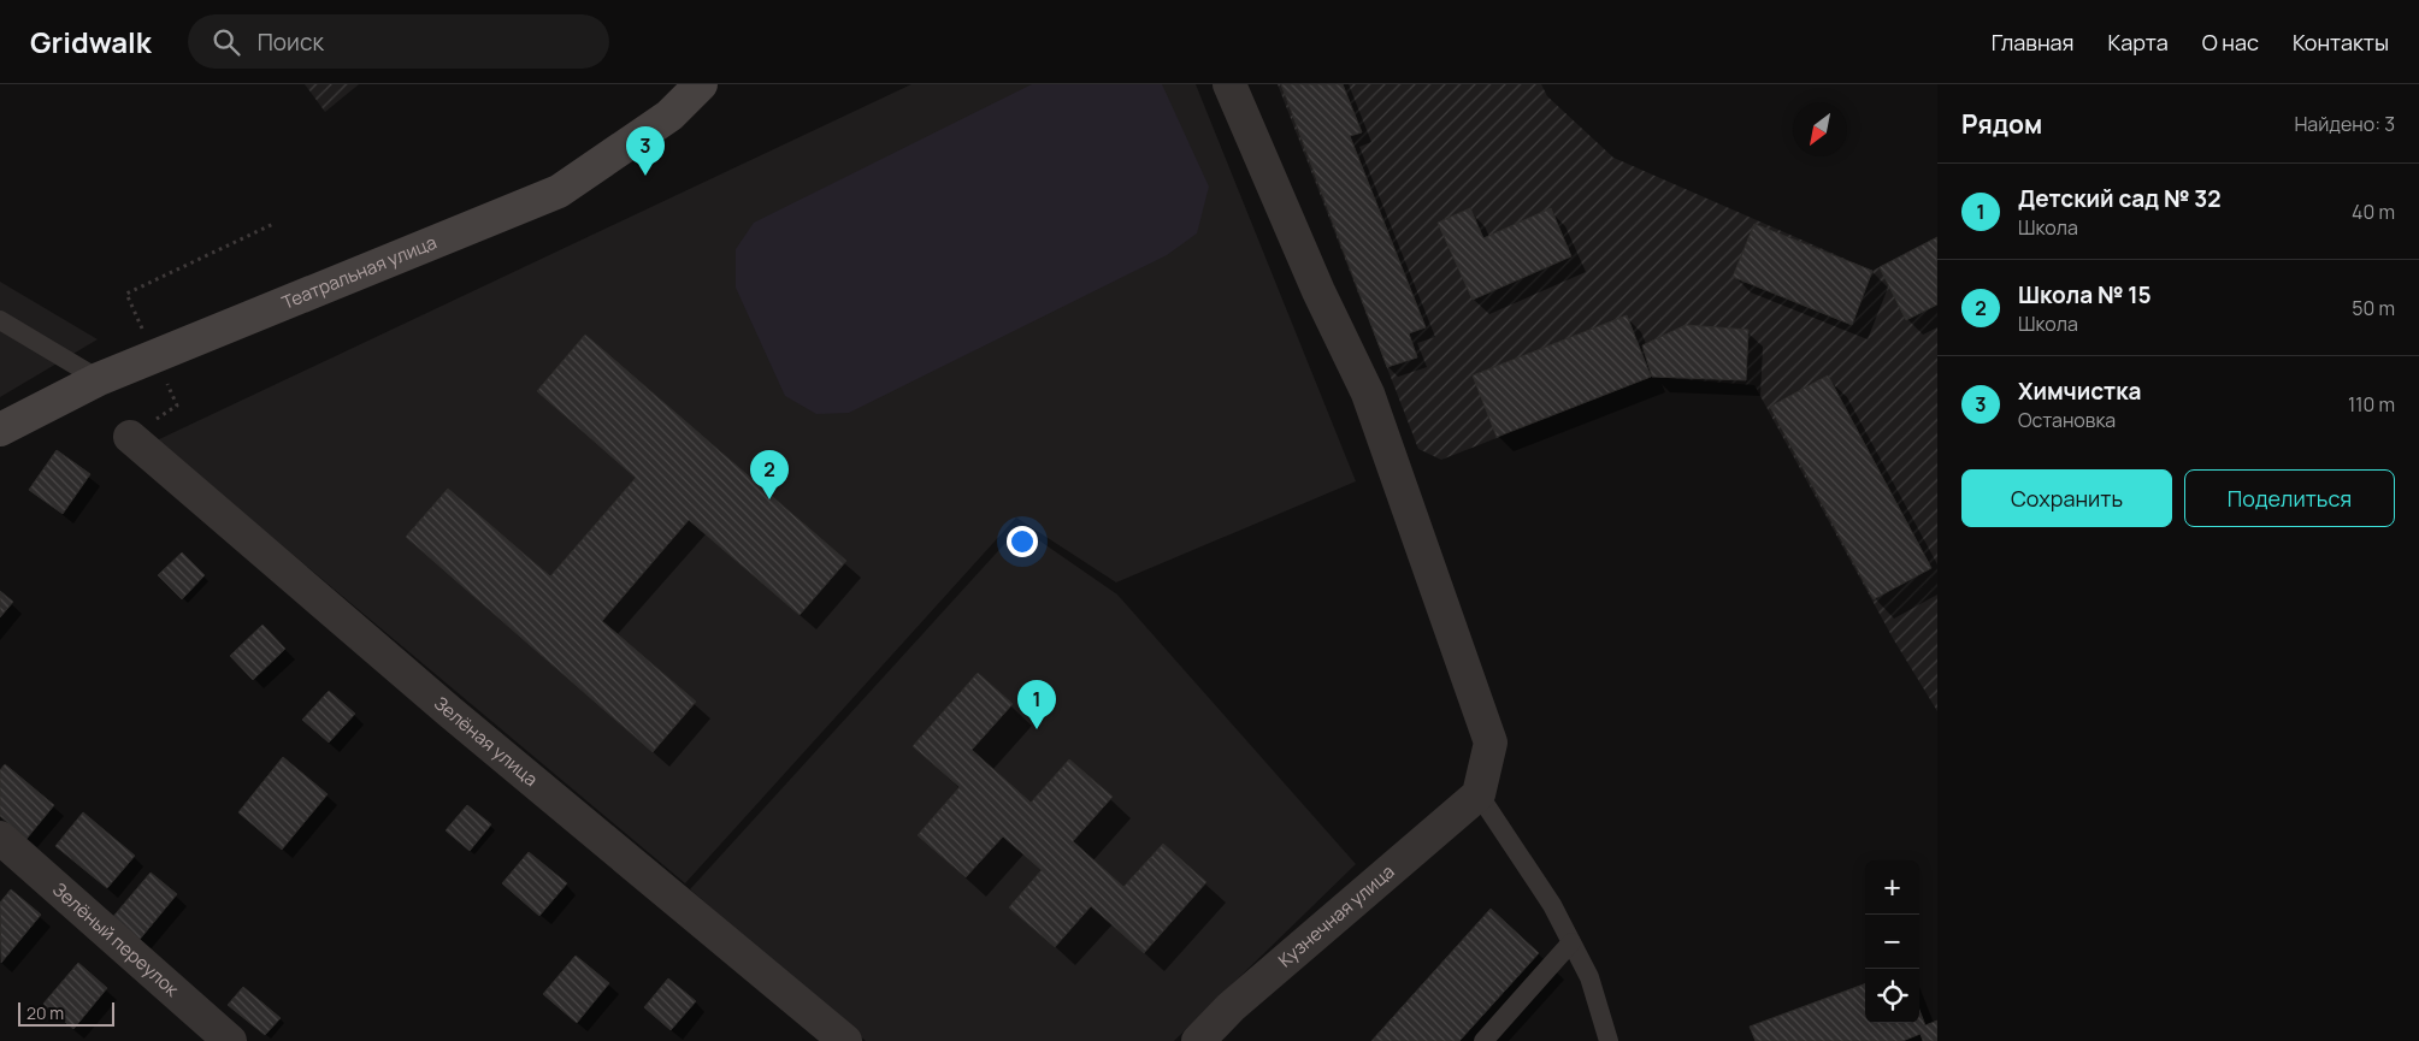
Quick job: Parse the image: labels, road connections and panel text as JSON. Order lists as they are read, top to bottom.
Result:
{
  "streets": {
    "main road": ["Театральная улица"],
    "street": ["Зелёная улица", "Кузнечная улица", "Зелёный переулок"]
  },
  "scale_bar": "20 m",
  "north": "bottom left",
  "page": {
    "header": "Gridwalk",
    "search": "Поиск",
    "nav": [
      "Главная",
      "Карта",
      "О нас",
      "Контакты"
    ],
    "heading": ["Рядом", "Найдено: 3"],
    "pins": ["3", "2", "1"],
    "list": [
      {
        "mark": "1",
        "name": "Детский сад № 32",
        "note": "Школа",
        "value": "40 m"
      },
      {
        "mark": "2",
        "name": "Школа № 15",
        "note": "Школа",
        "value": "50 m"
      },
      {
        "mark": "3",
        "name": "Химчистка",
        "note": "Остановка",
        "value": "110 m"
      }
    ],
    "buttons": ["Сохранить", "Поделиться"],
    "map_buttons": ["+", "−"],
    "scale": "20 m"
  }
}
